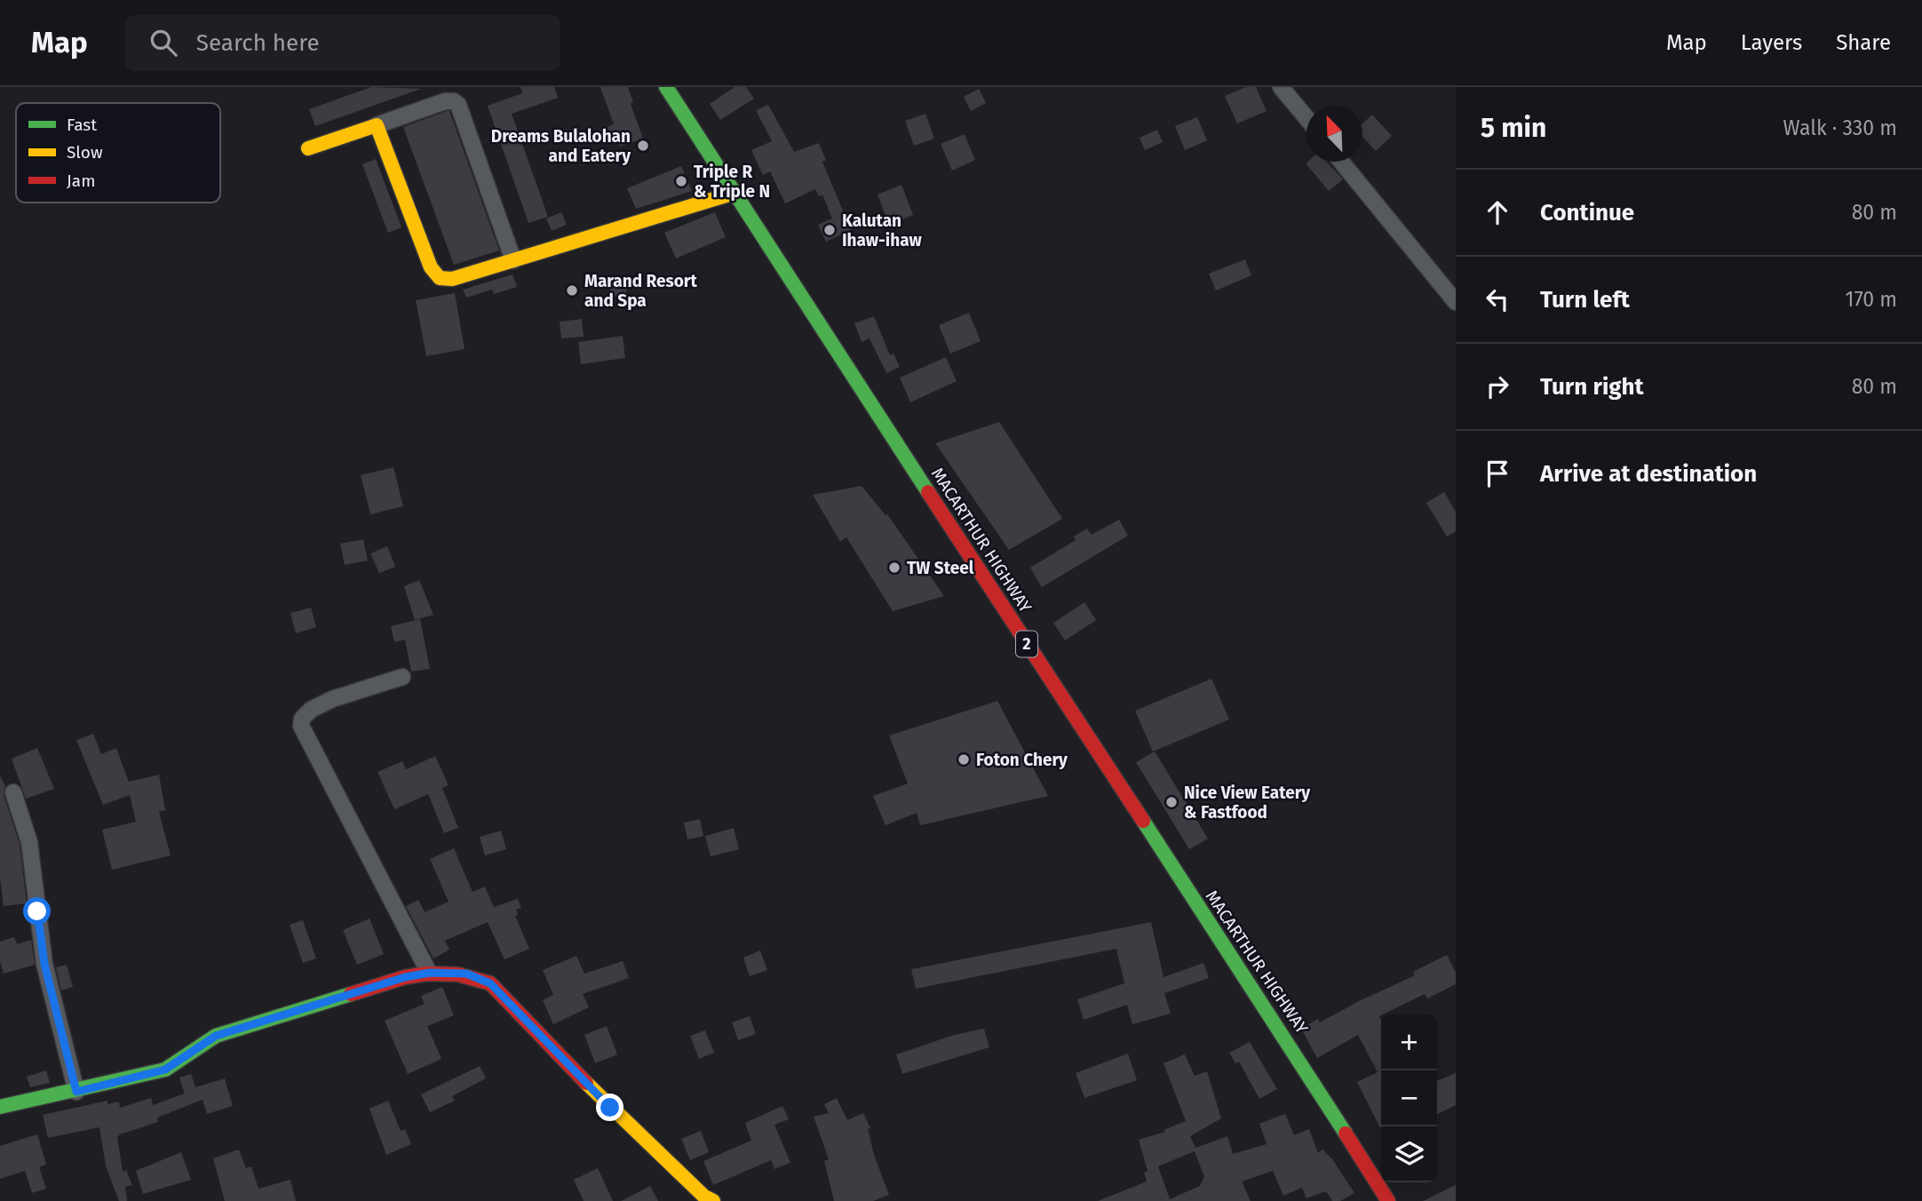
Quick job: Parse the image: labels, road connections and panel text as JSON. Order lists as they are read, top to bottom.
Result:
{
  "streets": {
    "main road": ["MACARTHUR HIGHWAY", "2"]
  },
  "places": [
    "Dreams Bulalohan and Eatery",
    "Triple R & Triple N",
    "Kalutan Ihaw-ihaw",
    "Marand Resort and Spa",
    "TW Steel",
    "Foton Chery",
    "Nice View Eatery & Fastfood"
  ],
  "legend": ["Fast", "Slow", "Jam"],
  "north": "top left",
  "page": {
    "header": "Map",
    "search": "Search here",
    "nav": ["Map", "Layers", "Share"],
    "heading": ["5 min", "Walk · 330 m"],
    "list": [
      ["Continue", "80 m"],
      ["Turn left", "170 m"],
      ["Turn right", "80 m"],
      "Arrive at destination"
    ],
    "map_buttons": ["+", "−"]
  }
}
